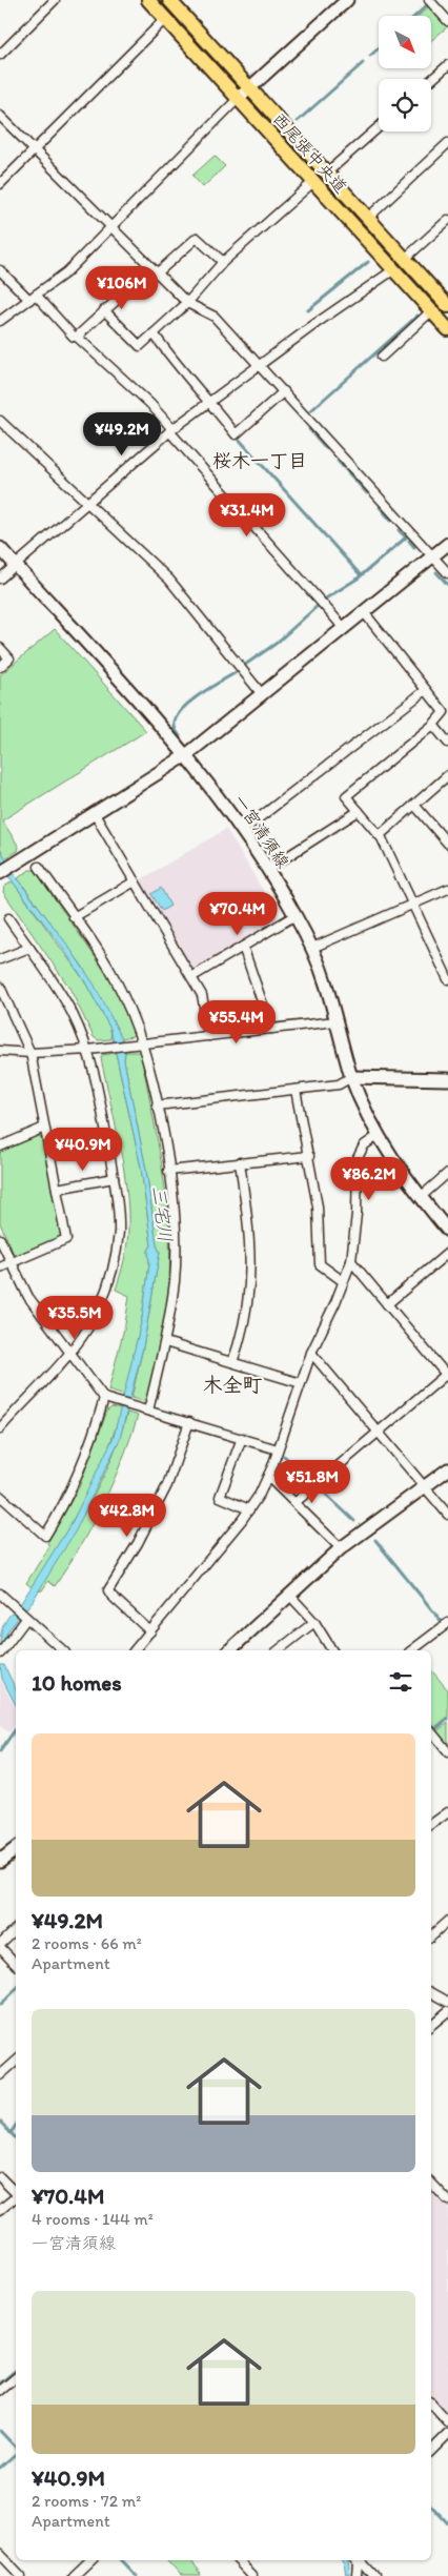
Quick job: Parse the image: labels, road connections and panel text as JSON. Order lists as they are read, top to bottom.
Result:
{
  "streets": {
    "main road": ["西尾張中央道"],
    "street": ["一宮清須線"]
  },
  "districts": ["桜木一丁目", "木全町"],
  "water": ["三宅川"],
  "north": "bottom right",
  "page": {
    "price": [
      "¥106M",
      "¥49.2M",
      "¥31.4M",
      "¥70.4M",
      "¥55.4M",
      "¥40.9M",
      "¥86.2M",
      "¥35.5M",
      "¥51.8M",
      "¥42.8M"
    ],
    "heading": "10 homes",
    "list": [
      {
        "name": "¥49.2M",
        "note": "2 rooms · 66 m² · Apartment"
      },
      {
        "name": "¥70.4M",
        "note": "4 rooms · 144 m² · 一宮清須線"
      },
      {
        "name": "¥40.9M",
        "note": "2 rooms · 72 m² · Apartment"
      }
    ]
  }
}
